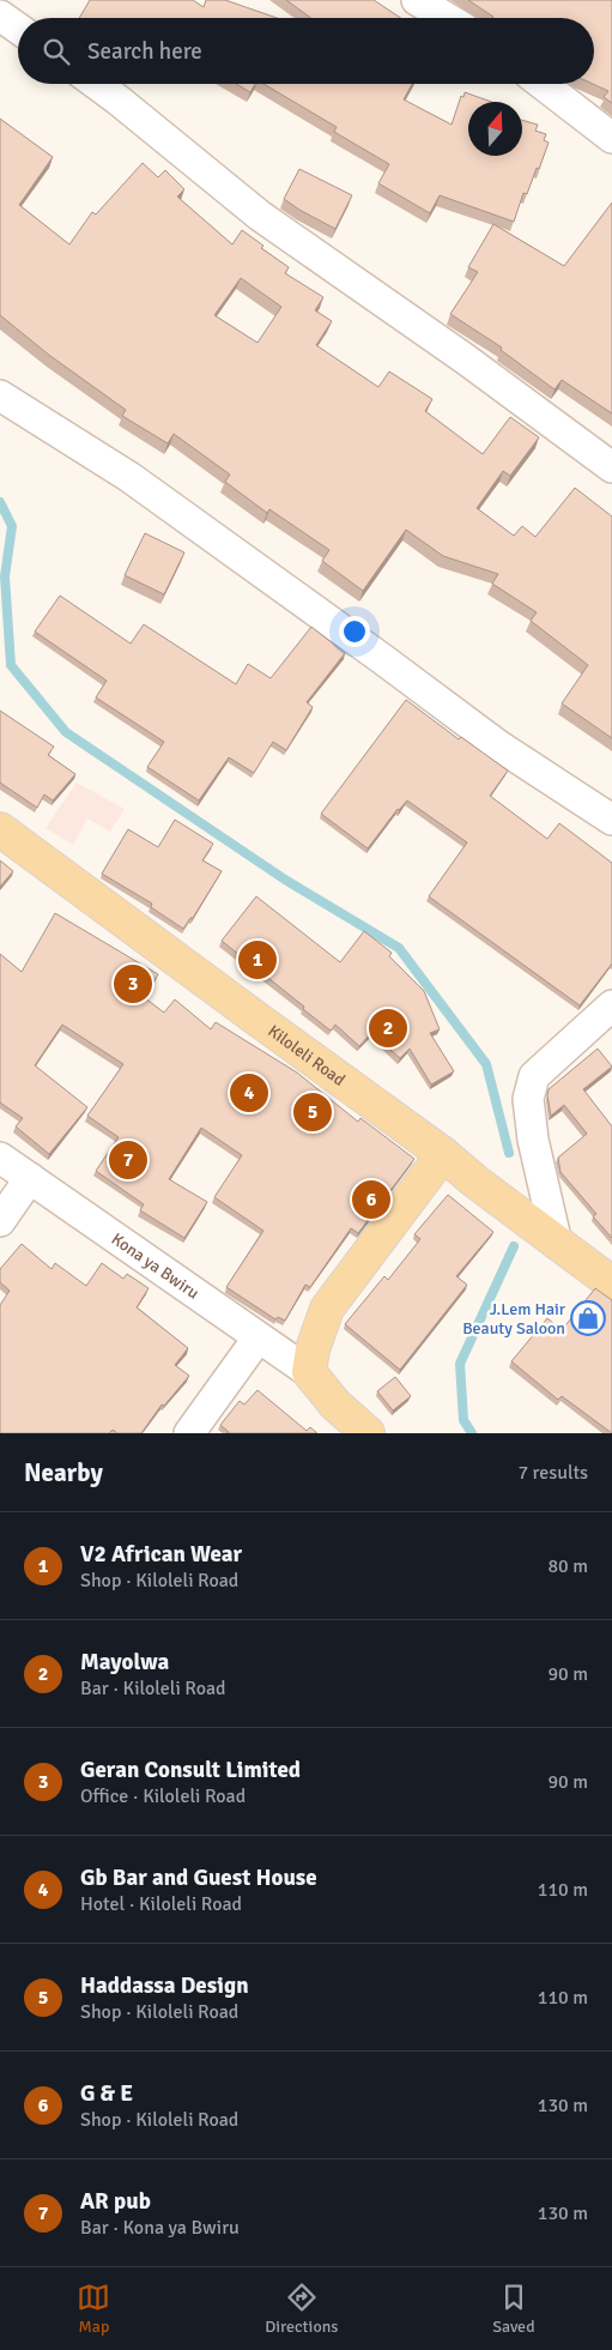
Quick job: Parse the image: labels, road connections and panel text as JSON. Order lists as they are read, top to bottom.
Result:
{
  "streets": {
    "main road": ["Kiloleli Road"],
    "street": ["Kona ya Bwiru"]
  },
  "places": {
    "shop": ["J.Lem Hair Beauty Saloon"]
  },
  "north": "top",
  "page": {
    "search": "Search here",
    "pins": [
      "1",
      "3",
      "2",
      "4",
      "5",
      "7",
      "6"
    ],
    "heading": ["Nearby", "7 results"],
    "list": [
      {
        "mark": "1",
        "name": "V2 African Wear",
        "note": "Shop · Kiloleli Road",
        "value": "80 m"
      },
      {
        "mark": "2",
        "name": "Mayolwa",
        "note": "Bar · Kiloleli Road",
        "value": "90 m"
      },
      {
        "mark": "3",
        "name": "Geran Consult Limited",
        "note": "Office · Kiloleli Road",
        "value": "90 m"
      },
      {
        "mark": "4",
        "name": "Gb Bar and Guest House",
        "note": "Hotel · Kiloleli Road",
        "value": "110 m"
      },
      {
        "mark": "5",
        "name": "Haddassa Design",
        "note": "Shop · Kiloleli Road",
        "value": "110 m"
      },
      {
        "mark": "6",
        "name": "G & E",
        "note": "Shop · Kiloleli Road",
        "value": "130 m"
      },
      {
        "mark": "7",
        "name": "AR pub",
        "note": "Bar · Kona ya Bwiru",
        "value": "130 m"
      }
    ],
    "nav": ["Map", "Directions", "Saved"]
  }
}
